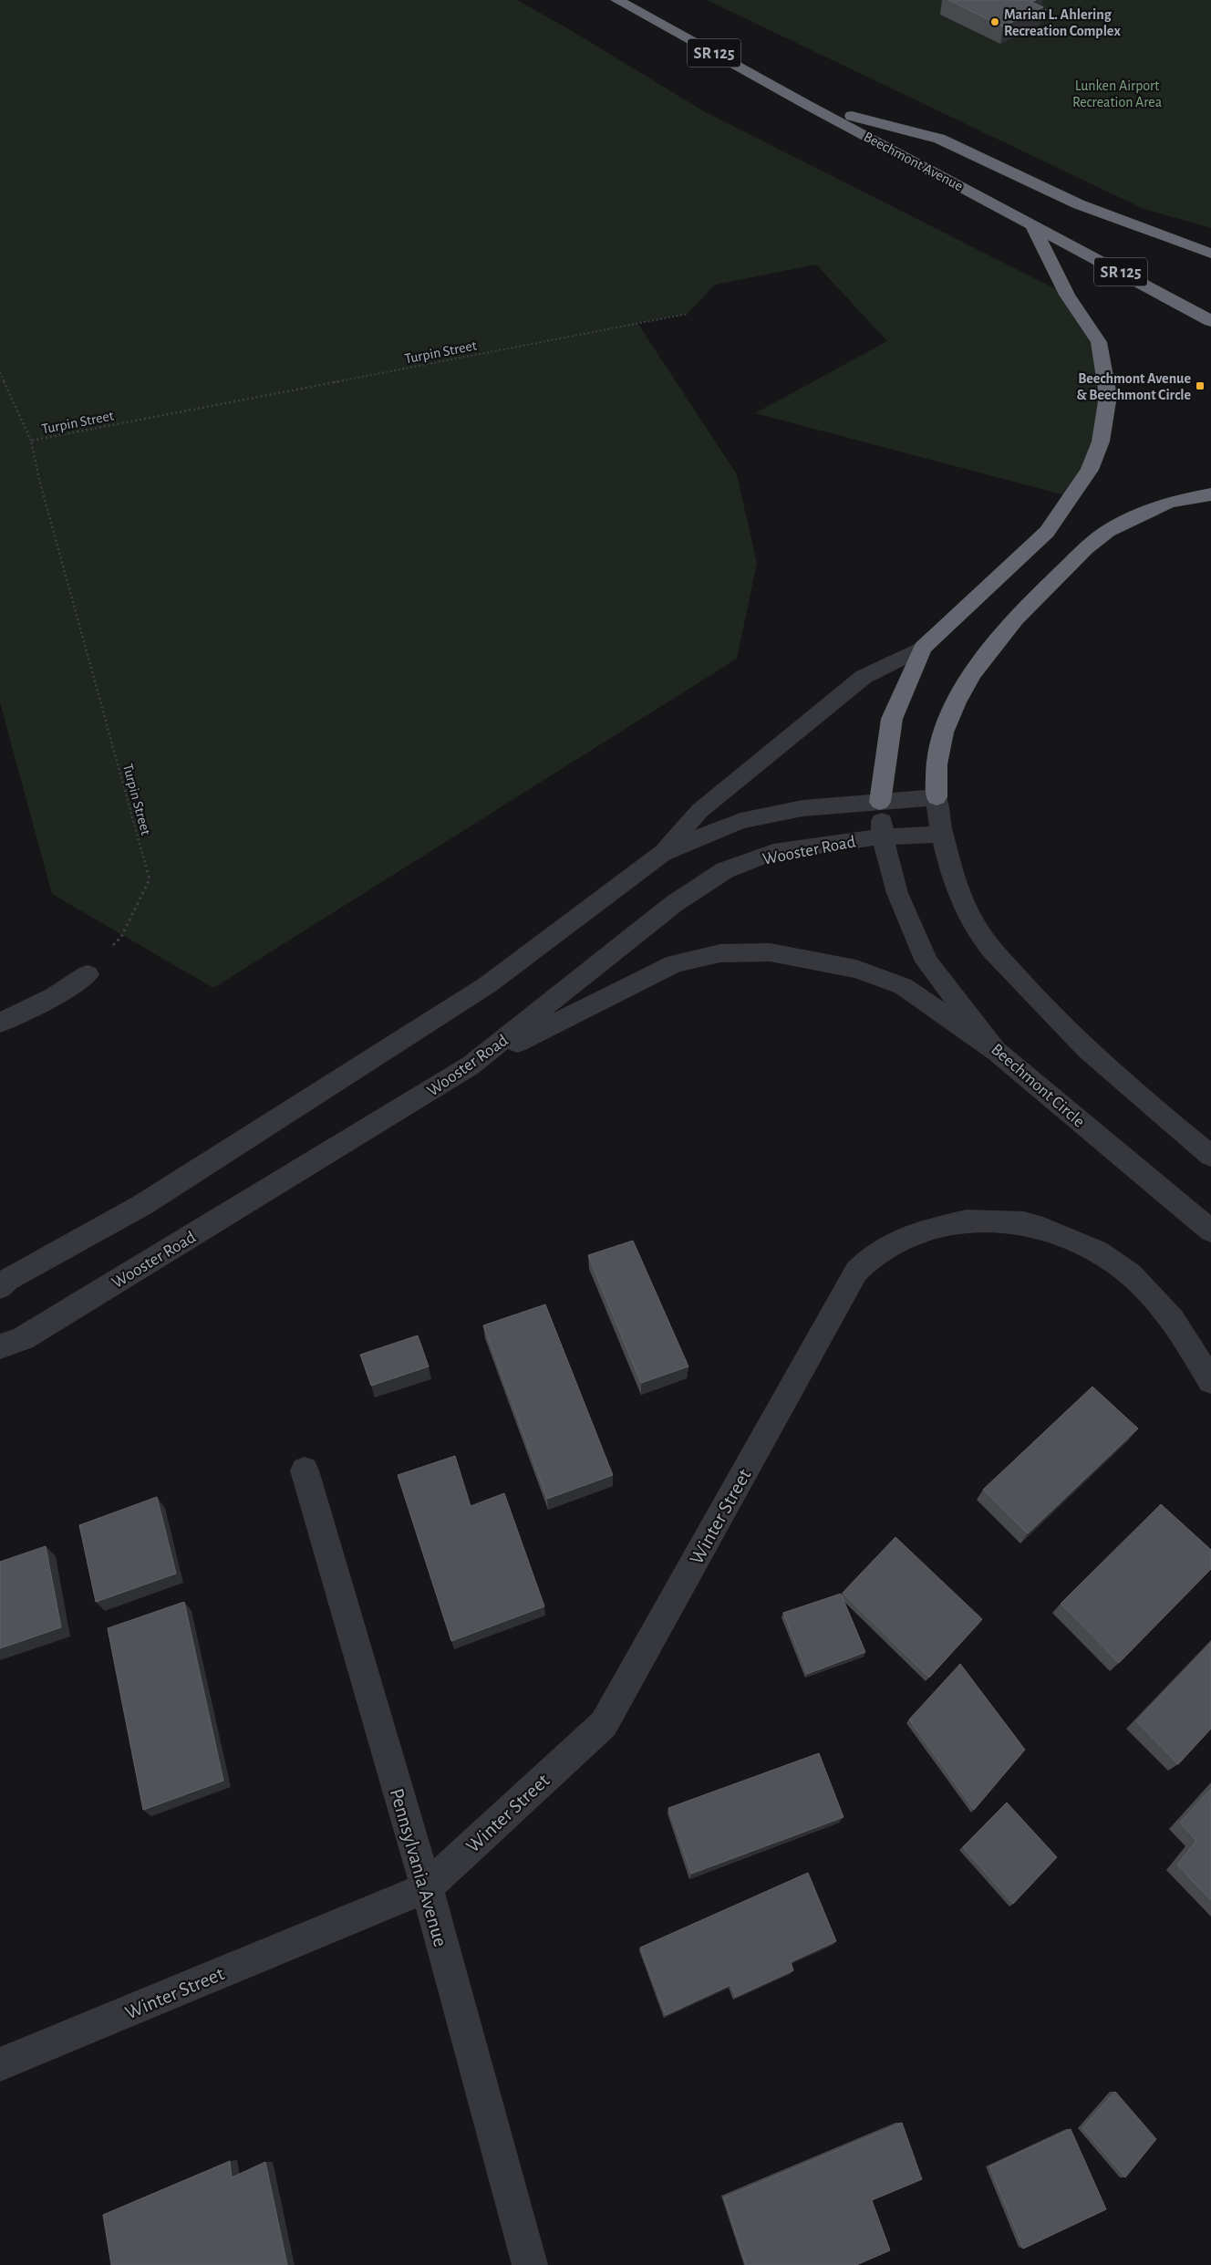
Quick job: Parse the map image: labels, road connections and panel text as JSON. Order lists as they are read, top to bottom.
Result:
{
  "streets": {
    "highway": ["SR 125", "Beechmont Avenue"],
    "street": [
      "Wooster Road",
      "Beechmont Circle",
      "Winter Street",
      "Pennsylvania Avenue"
    ],
    "path": ["Turpin Street"]
  },
  "crossings": [
    ["Wooster Road", "Beechmont Circle"],
    ["Winter Street", "Pennsylvania Avenue"]
  ],
  "parks": ["Lunken Airport Recreation Area"],
  "places": {
    "other": ["Marian L. Ahlering Recreation Complex"],
    "transit": ["Beechmont Avenue & Beechmont Circle"]
  }
}
